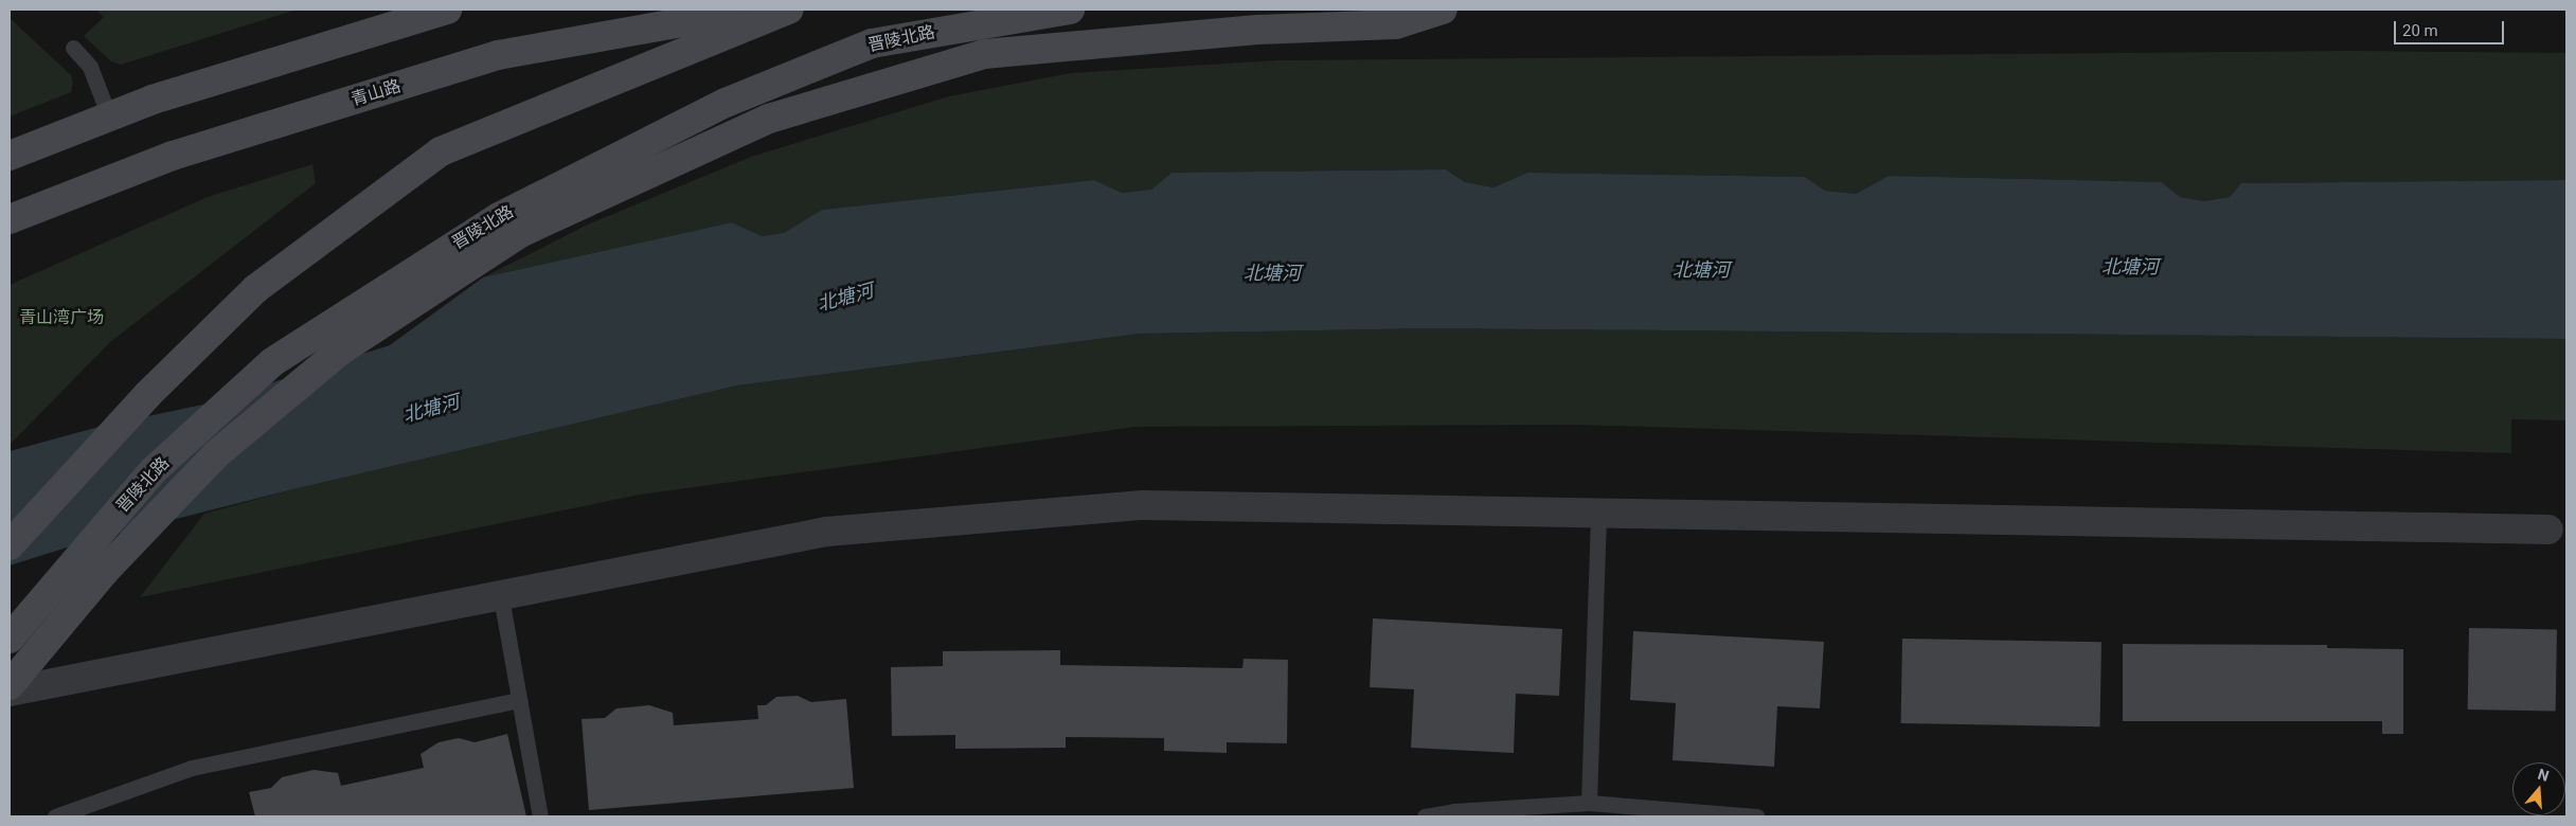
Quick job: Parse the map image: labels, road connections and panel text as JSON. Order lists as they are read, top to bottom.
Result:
{
  "streets": {
    "main road": ["晋陵北路", "青山路"]
  },
  "water": ["北塘河"],
  "parks": ["青山湾广场"],
  "scale_bar": "20 m",
  "north": "top"
}
